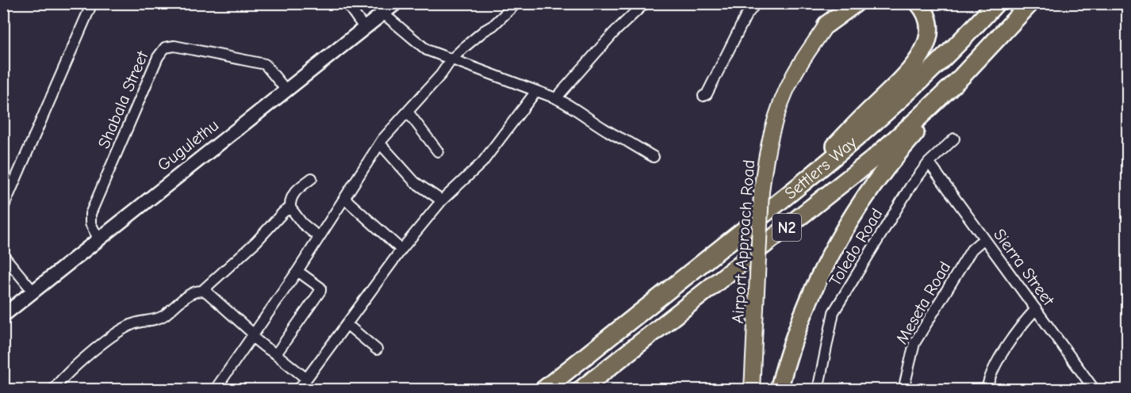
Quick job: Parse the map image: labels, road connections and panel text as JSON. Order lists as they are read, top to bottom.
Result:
{
  "streets": {
    "highway": ["Settlers Way", "N2"],
    "main road": ["Airport Approach Road"],
    "street": [
      "Shabala Street",
      "Gugulethu",
      "Toledo Road",
      "Sierra Street",
      "Meseta Road"
    ]
  },
  "crossings": [
    ["Shabala Street", "Gugulethu"],
    ["Toledo Road", "Sierra Street"],
    ["Sierra Street", "Meseta Road"]
  ]
}
